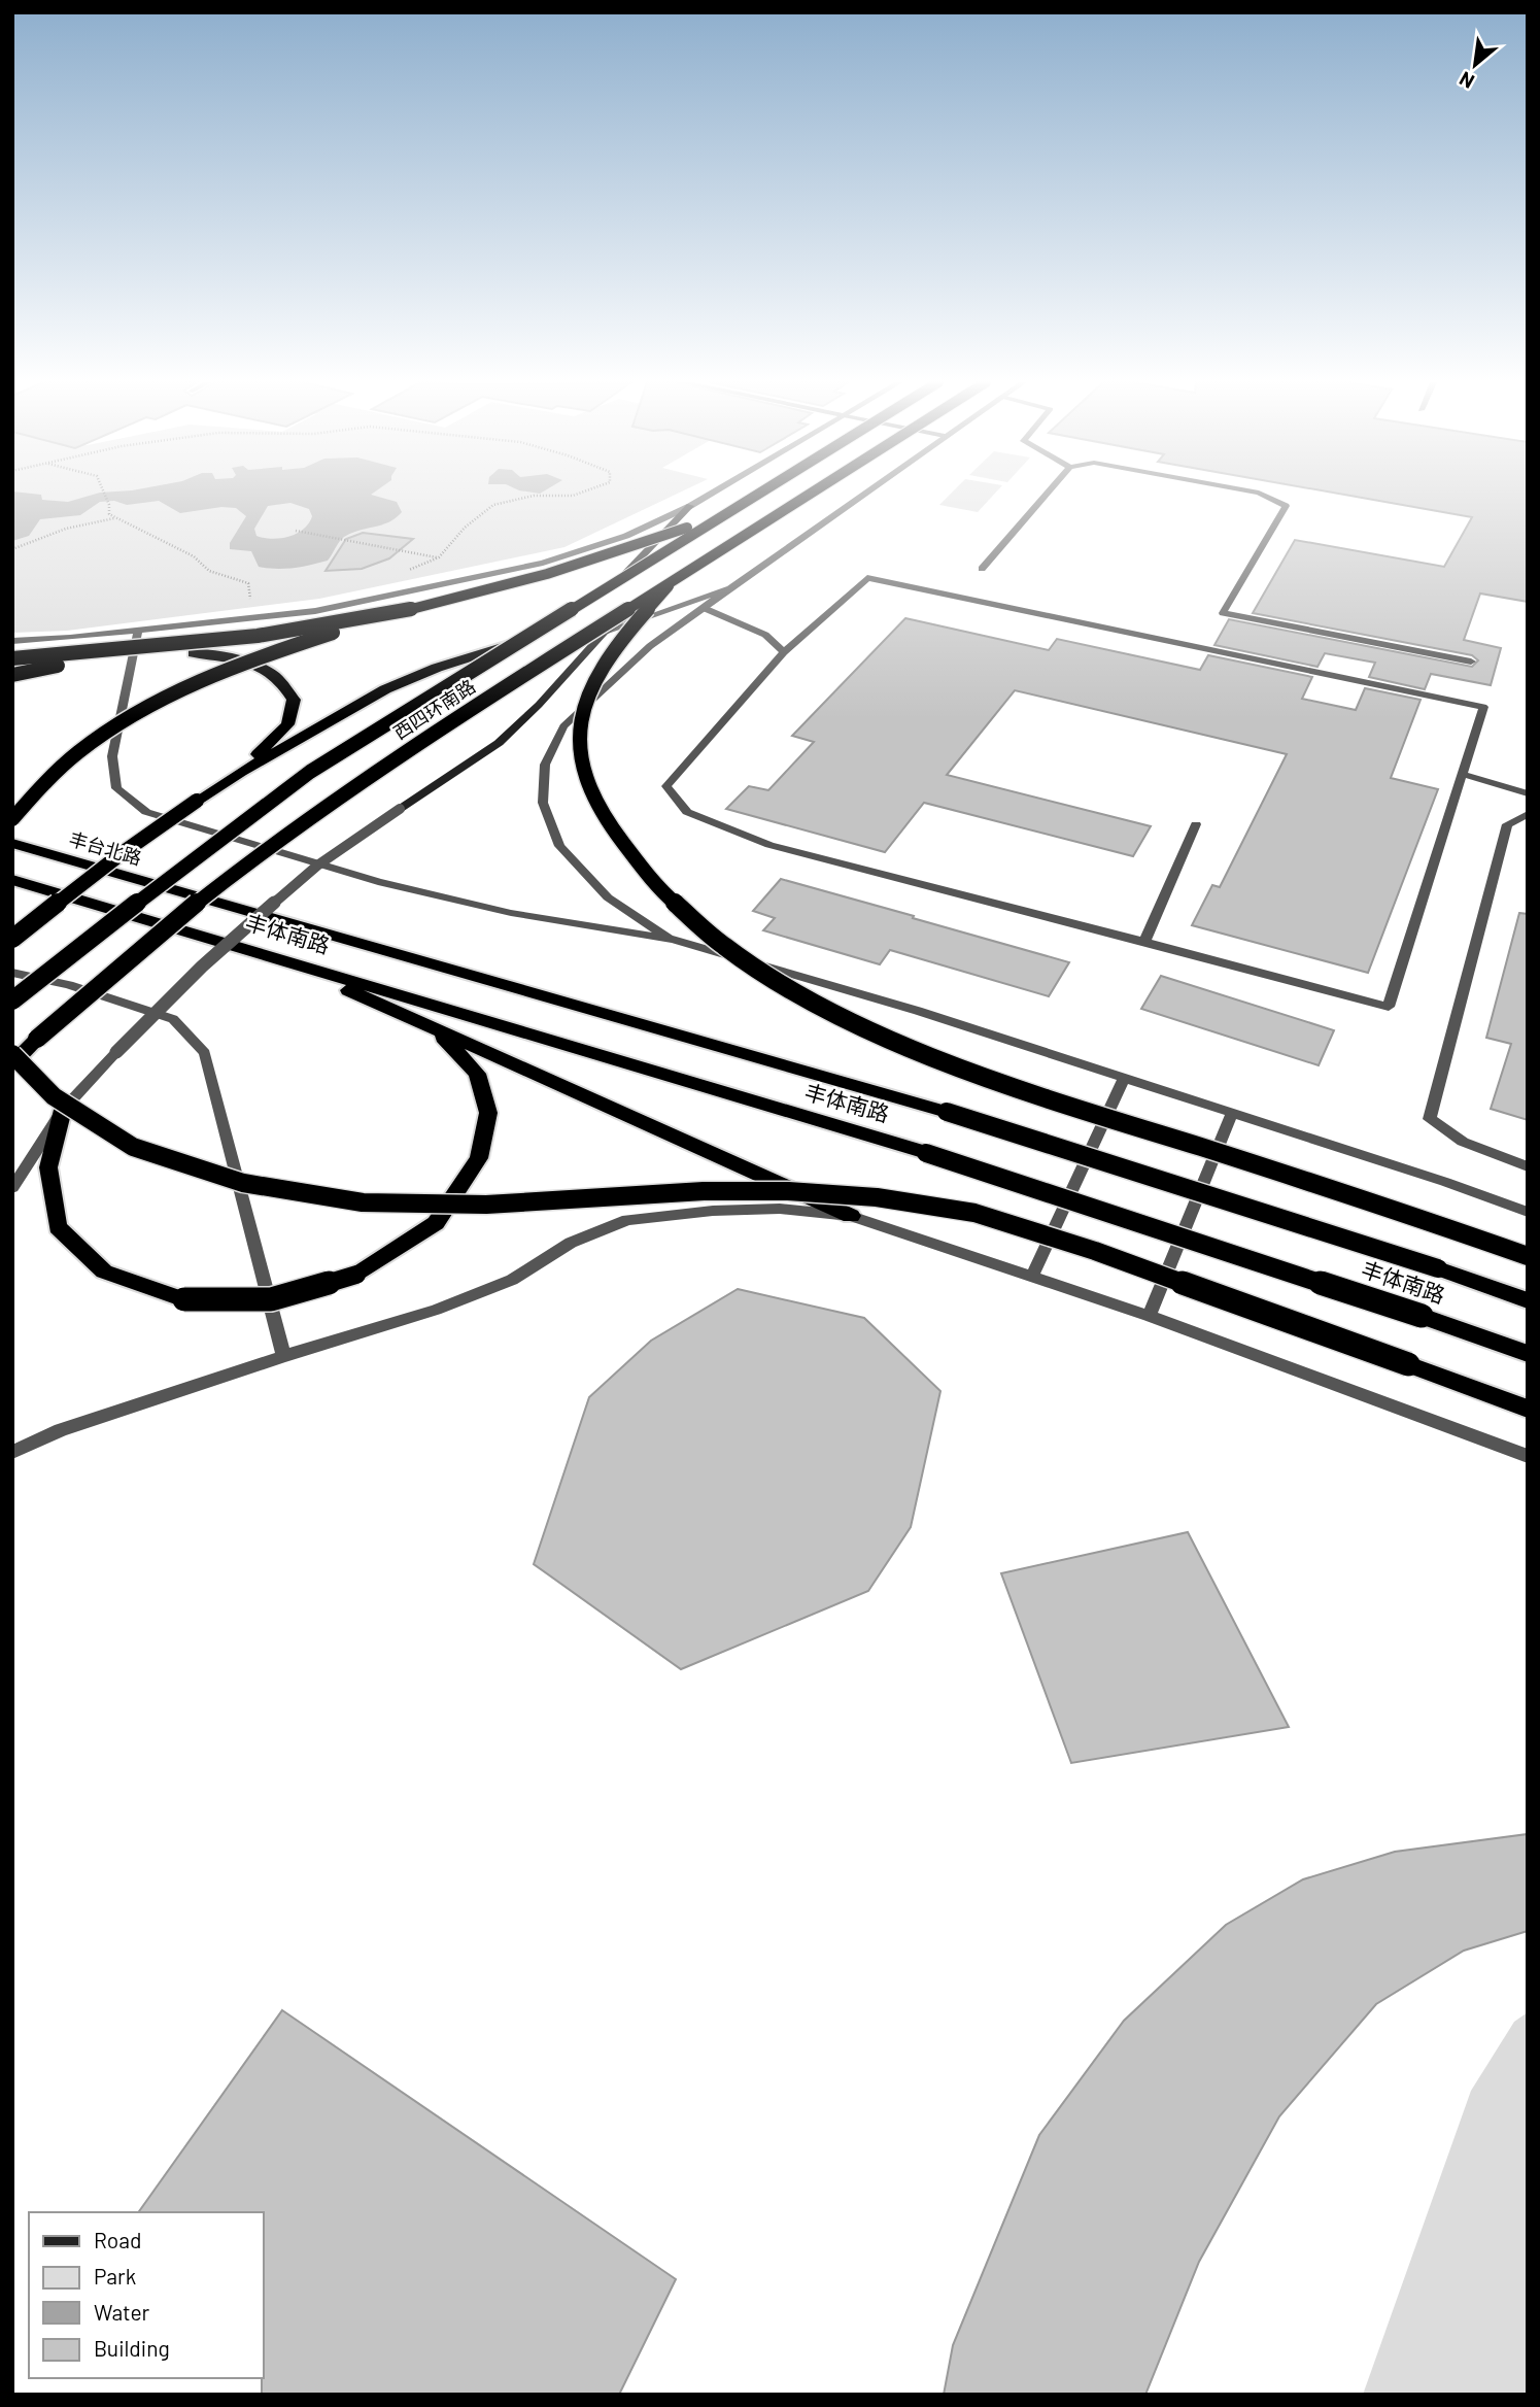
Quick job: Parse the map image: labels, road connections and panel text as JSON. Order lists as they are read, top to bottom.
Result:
{
  "streets": {
    "highway": ["西四环南路", "丰台北路", "丰体南路"]
  },
  "crossings": [
    ["丰台北路", "丰体南路"]
  ],
  "legend": [
    "Road",
    "Park",
    "Water",
    "Building"
  ],
  "north": "bottom left"
}
